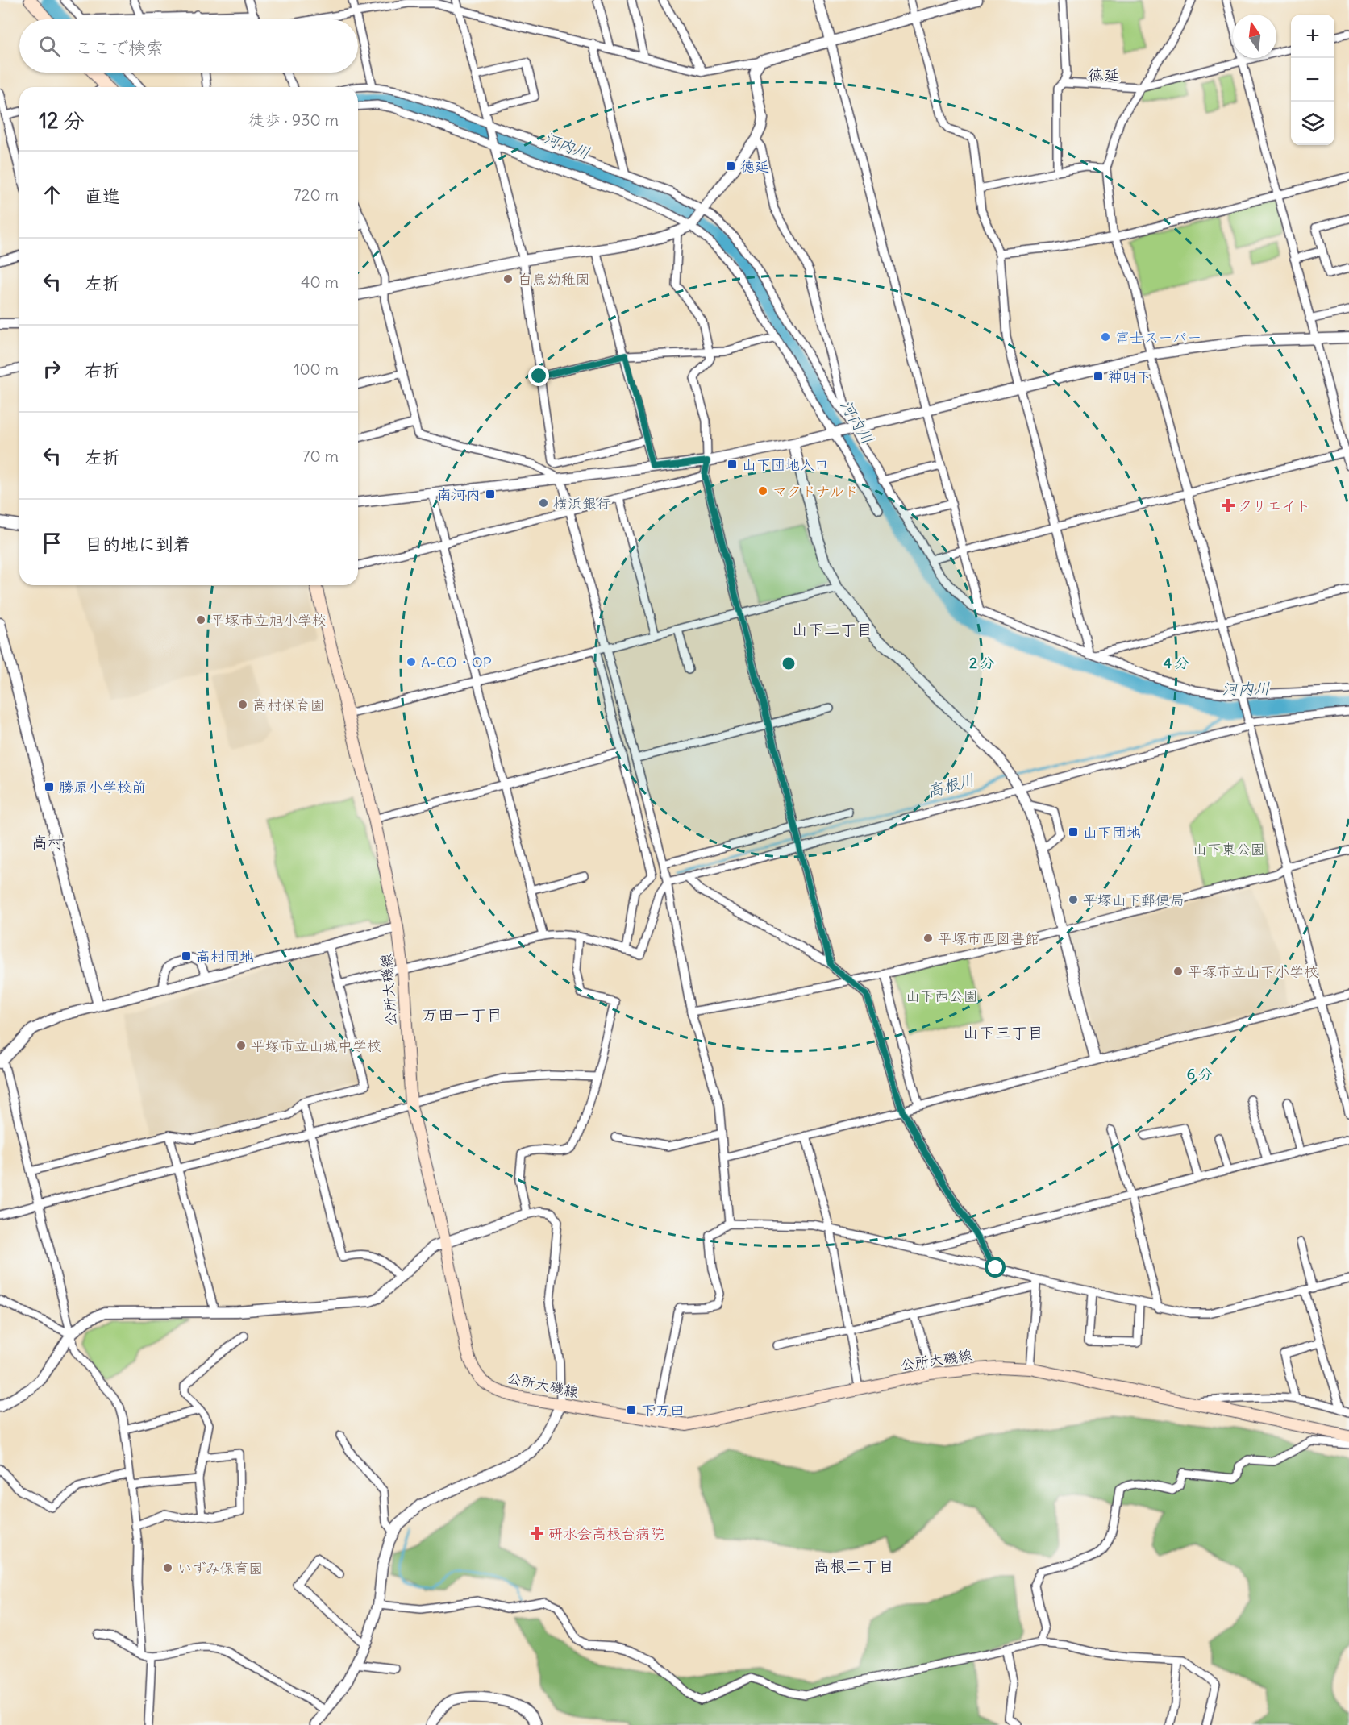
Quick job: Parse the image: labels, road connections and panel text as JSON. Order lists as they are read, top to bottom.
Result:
{
  "streets": {
    "main road": ["公所大磯線"]
  },
  "districts": [
    "徳延",
    "山下二丁目",
    "高村",
    "万田一丁目",
    "山下三丁目",
    "高根二丁目"
  ],
  "water": ["河内川", "高根川"],
  "parks": ["山下東公園", "山下西公園"],
  "places": {
    "transit": [
      "徳延",
      "神明下",
      "山下団地入口",
      "南河内",
      "勝原小学校前",
      "山下団地",
      "高村団地",
      "下万田"
    ],
    "other": [
      "白鳥幼稚園",
      "富士スーパー",
      "マクドナルド",
      "横浜銀行",
      "平塚市立旭小学校",
      "A-CO・OP",
      "高村保育園",
      "平塚山下郵便局",
      "平塚市西図書館",
      "平塚市立山下小学校",
      "平塚市立山城中学校",
      "いずみ保育園"
    ],
    "health": ["クリエイト", "研水会高根台病院"]
  },
  "north": "top",
  "page": {
    "map_buttons": ["+", "−"],
    "search": "ここで検索",
    "heading": ["12 分", "徒歩 · 930 m"],
    "list": [
      ["直進", "720 m"],
      ["左折", "40 m"],
      ["右折", "100 m"],
      ["左折", "70 m"],
      "目的地に到着"
    ]
  },
  "rings": ["2 分", "4 分", "6 分"]
}
